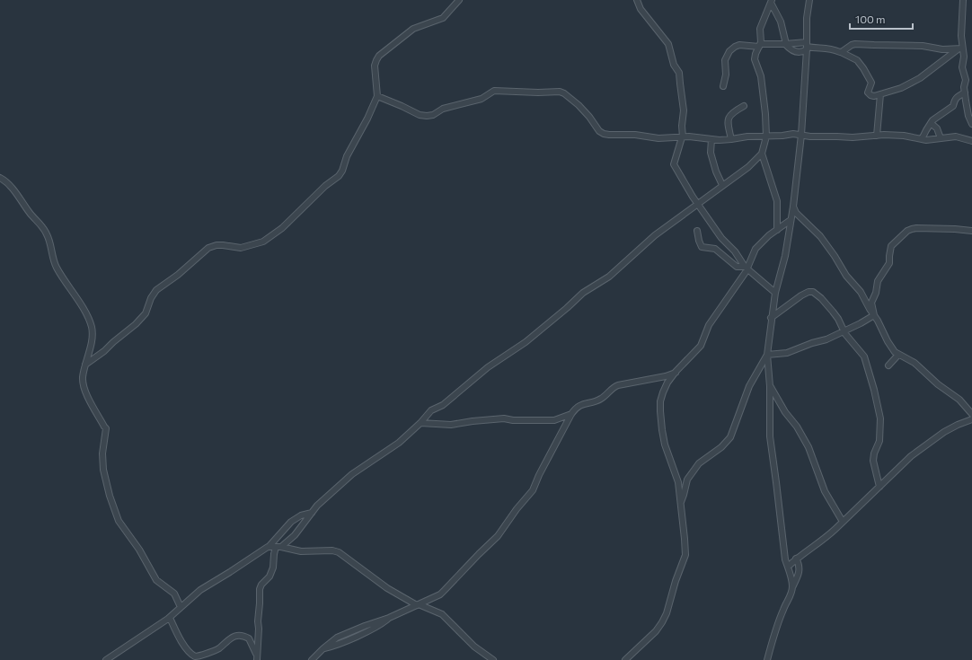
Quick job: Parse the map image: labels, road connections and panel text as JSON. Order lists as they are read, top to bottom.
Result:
{
  "scale_bar": "100 m"
}
